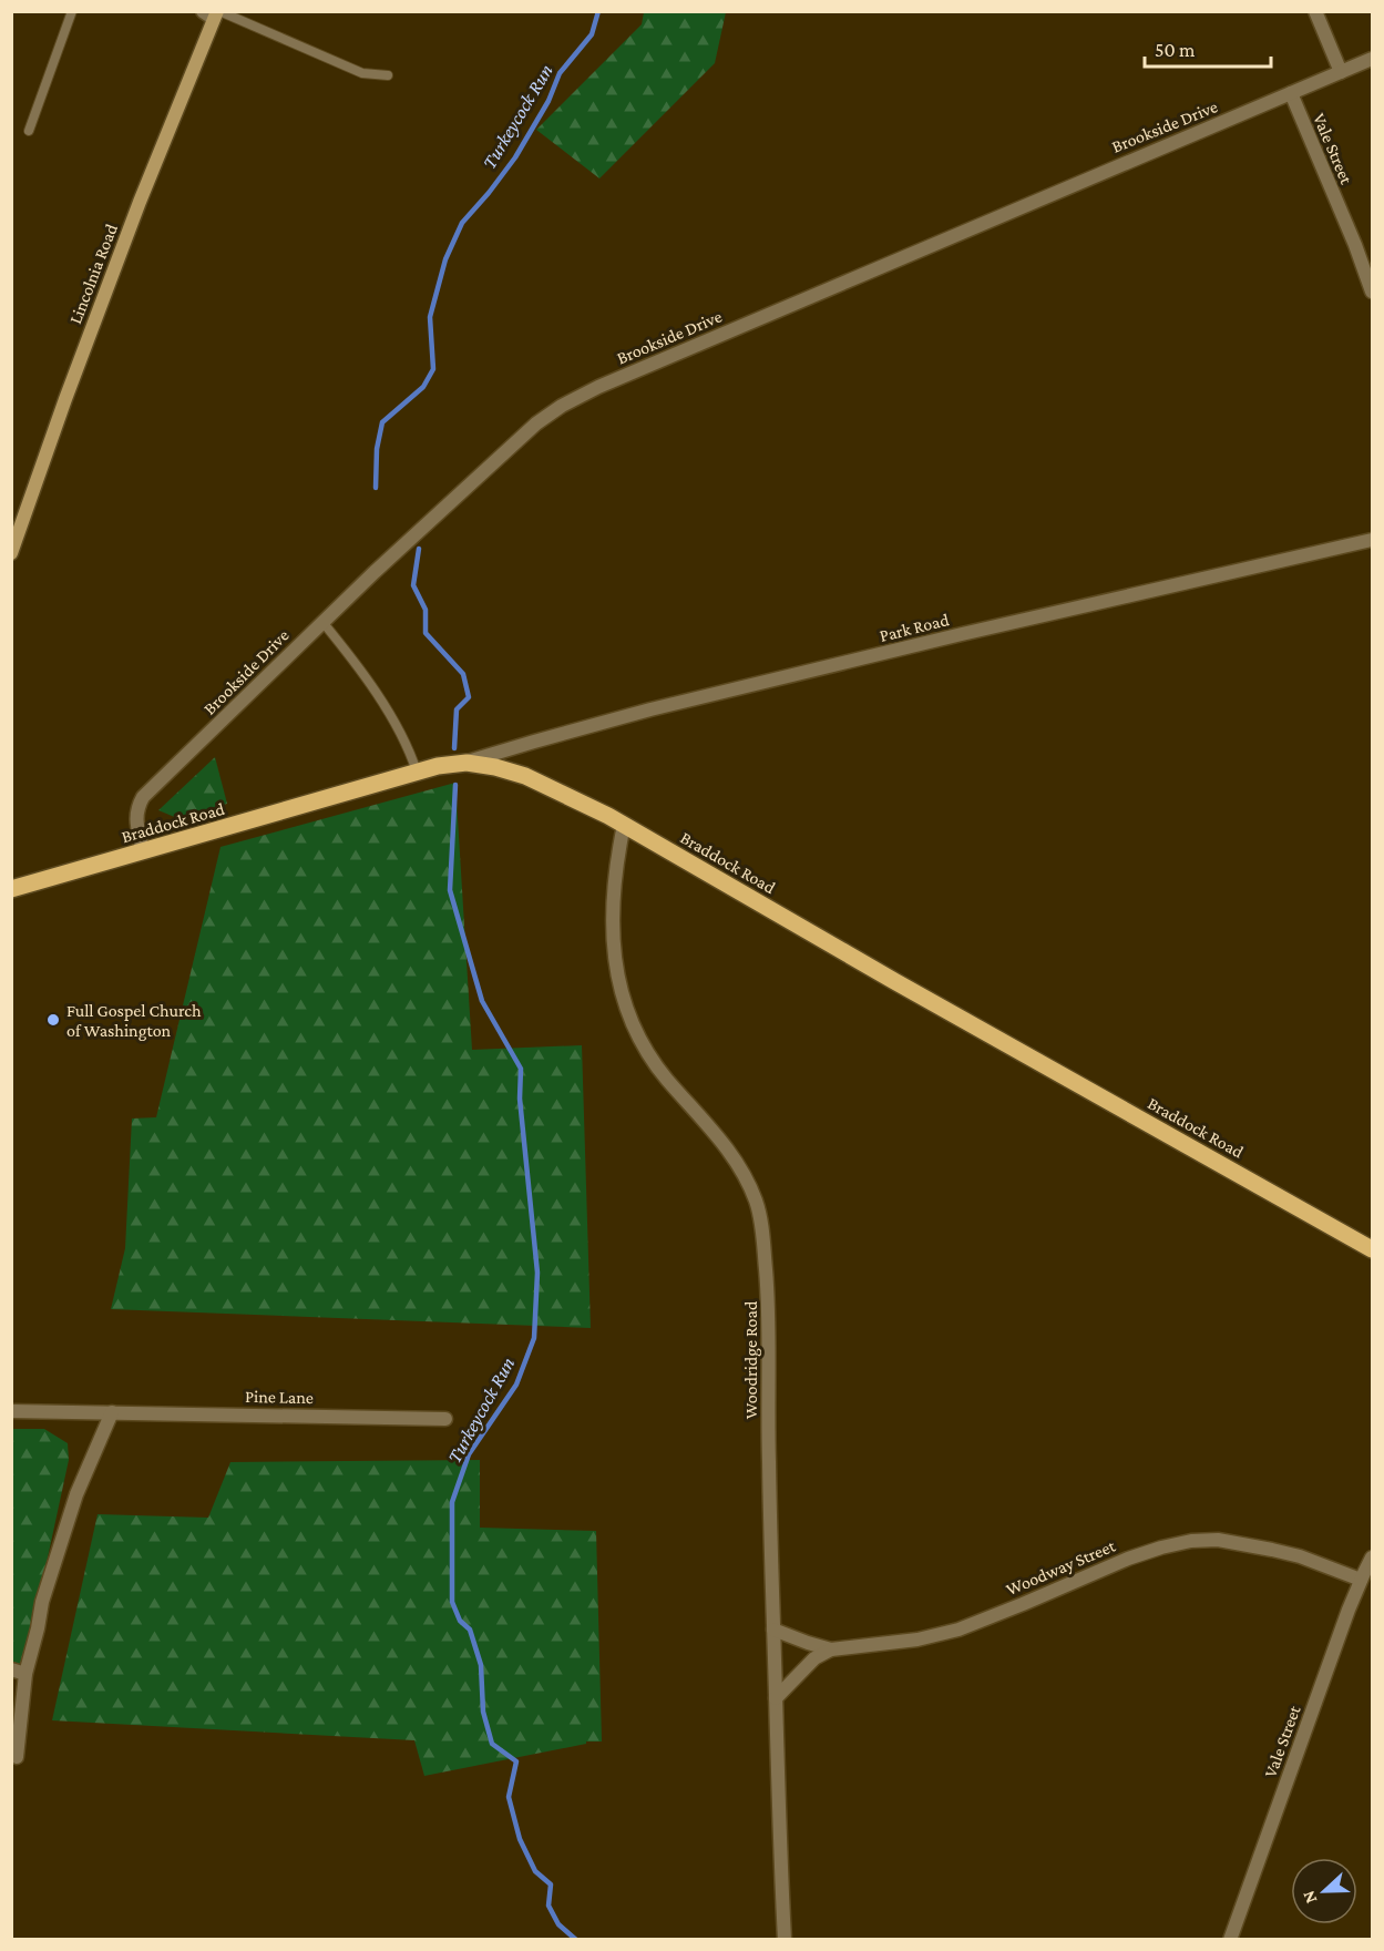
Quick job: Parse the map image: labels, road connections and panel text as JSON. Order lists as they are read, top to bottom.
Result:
{
  "streets": {
    "main road": ["Lincolnia Road", "Braddock Road"],
    "street": [
      "Brookside Drive",
      "Vale Street",
      "Park Road",
      "Woodridge Road",
      "Pine Lane",
      "Woodway Street"
    ]
  },
  "crossings": [
    ["Brookside Drive", "Vale Street"],
    ["Brookside Drive", "Braddock Road"],
    ["Vale Street", "Woodway Street"],
    ["Park Road", "Braddock Road"],
    ["Braddock Road", "Woodridge Road"],
    ["Woodridge Road", "Woodway Street"]
  ],
  "water": ["Turkeycock Run"],
  "places": ["Full Gospel Church of Washington"],
  "scale_bar": "50 m",
  "north": "left"
}
